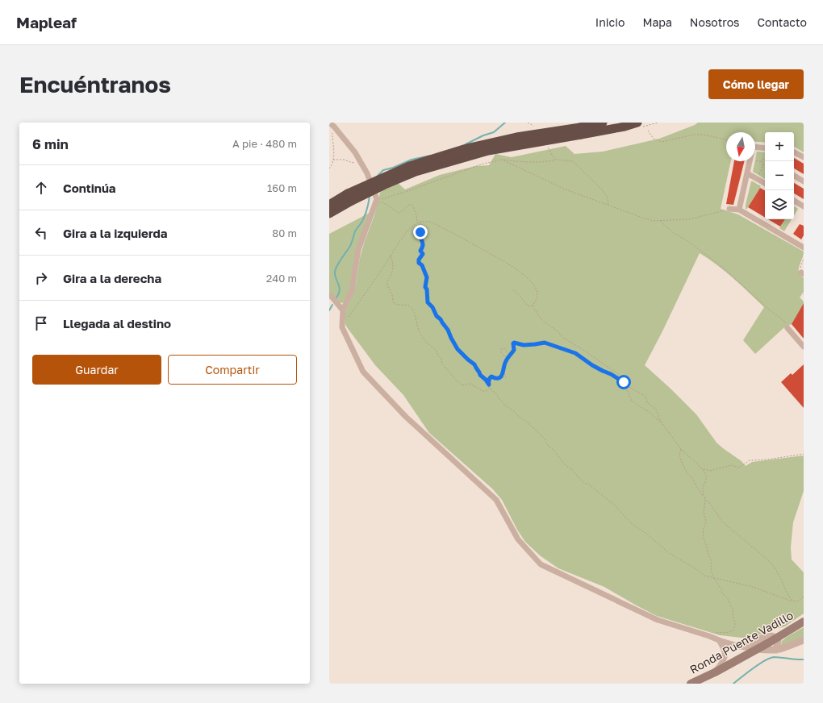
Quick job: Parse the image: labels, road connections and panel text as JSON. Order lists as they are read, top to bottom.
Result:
{
  "streets": {
    "main road": ["Ronda Puente Vadillo"]
  },
  "north": "bottom",
  "page": {
    "header": "Mapleaf",
    "nav": [
      "Inicio",
      "Mapa",
      "Nosotros",
      "Contacto"
    ],
    "buttons": [
      "Cómo llegar",
      ["Guardar", "Compartir"]
    ],
    "title": "Encuéntranos",
    "heading": ["6 min", "A pie · 480 m"],
    "map_buttons": ["+", "−"],
    "list": [
      ["Continúa", "160 m"],
      ["Gira a la izquierda", "80 m"],
      ["Gira a la derecha", "240 m"],
      "Llegada al destino"
    ]
  }
}
